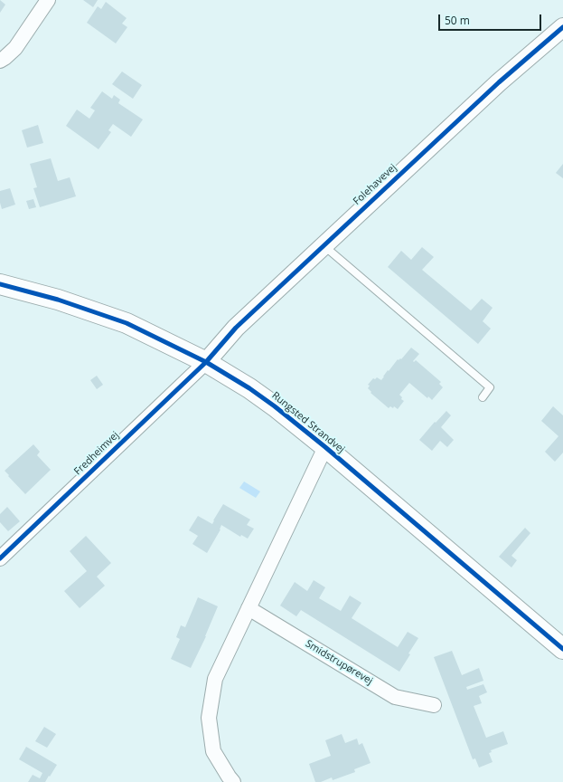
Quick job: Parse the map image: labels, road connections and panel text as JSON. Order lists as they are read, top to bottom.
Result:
{
  "streets": {
    "main road": ["Rungsted Strandvej"],
    "street": ["Folehavevej", "Fredheimvej", "Smidstrupørevej"]
  },
  "crossings": [
    ["Folehavevej", "Rungsted Strandvej"],
    ["Folehavevej", "Fredheimvej"],
    ["Rungsted Strandvej", "Fredheimvej"]
  ],
  "scale_bar": "50 m"
}
